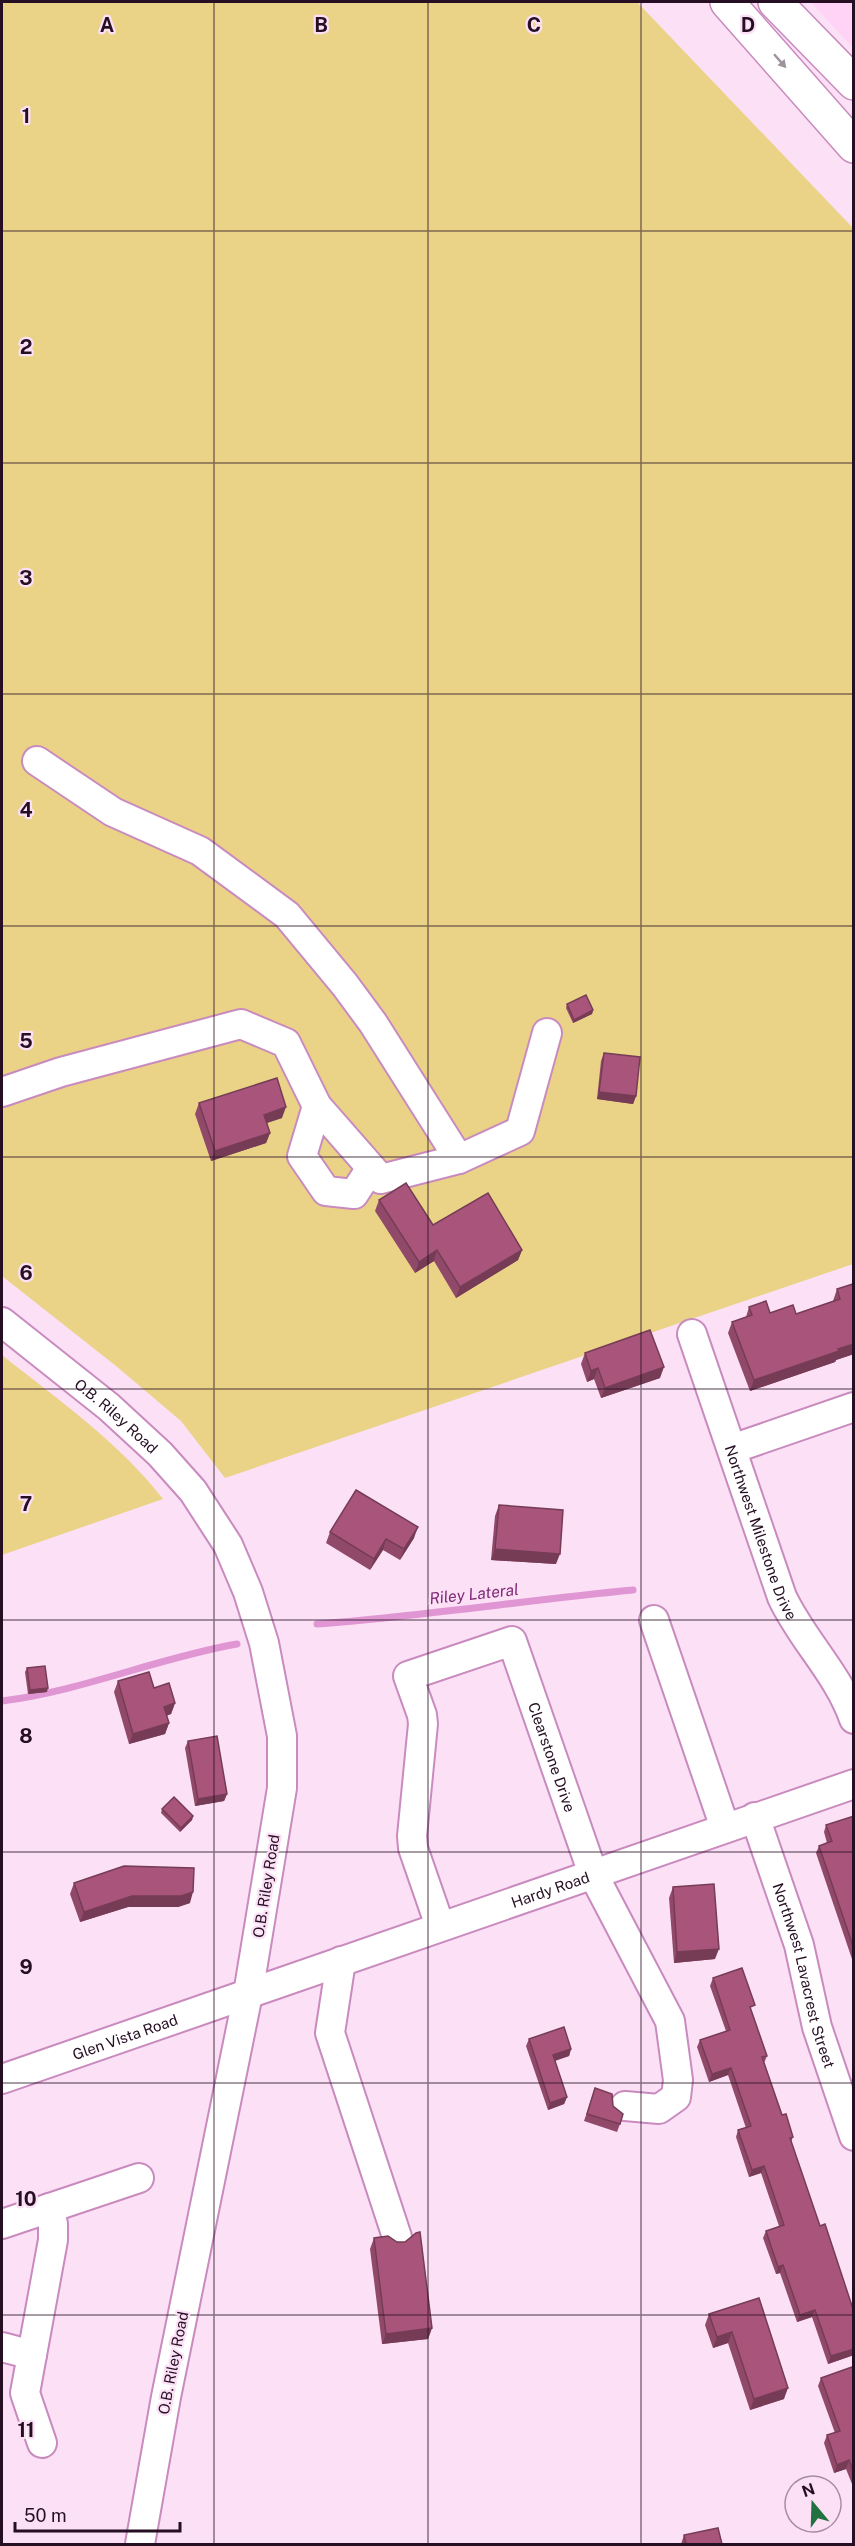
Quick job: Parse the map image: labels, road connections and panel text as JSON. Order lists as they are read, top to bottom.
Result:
{
  "streets": {
    "street": [
      "O.B. Riley Road",
      "Northwest Milestone Drive",
      "Clearstone Drive",
      "Hardy Road",
      "Northwest Lavacrest Street",
      "Glen Vista Road"
    ]
  },
  "crossings": [
    ["O.B. Riley Road", "Hardy Road"],
    ["O.B. Riley Road", "Glen Vista Road"],
    ["Clearstone Drive", "Hardy Road"],
    ["Hardy Road", "Northwest Lavacrest Street"],
    ["Hardy Road", "Glen Vista Road"]
  ],
  "water": ["Riley Lateral"],
  "scale_bar": "50 m",
  "north": "top",
  "grid": {
    "columns": [
      "A",
      "B",
      "C",
      "D"
    ],
    "rows": [
      "1",
      "2",
      "3",
      "4",
      "5",
      "6",
      "7",
      "8",
      "9",
      "10",
      "11"
    ]
  }
}
